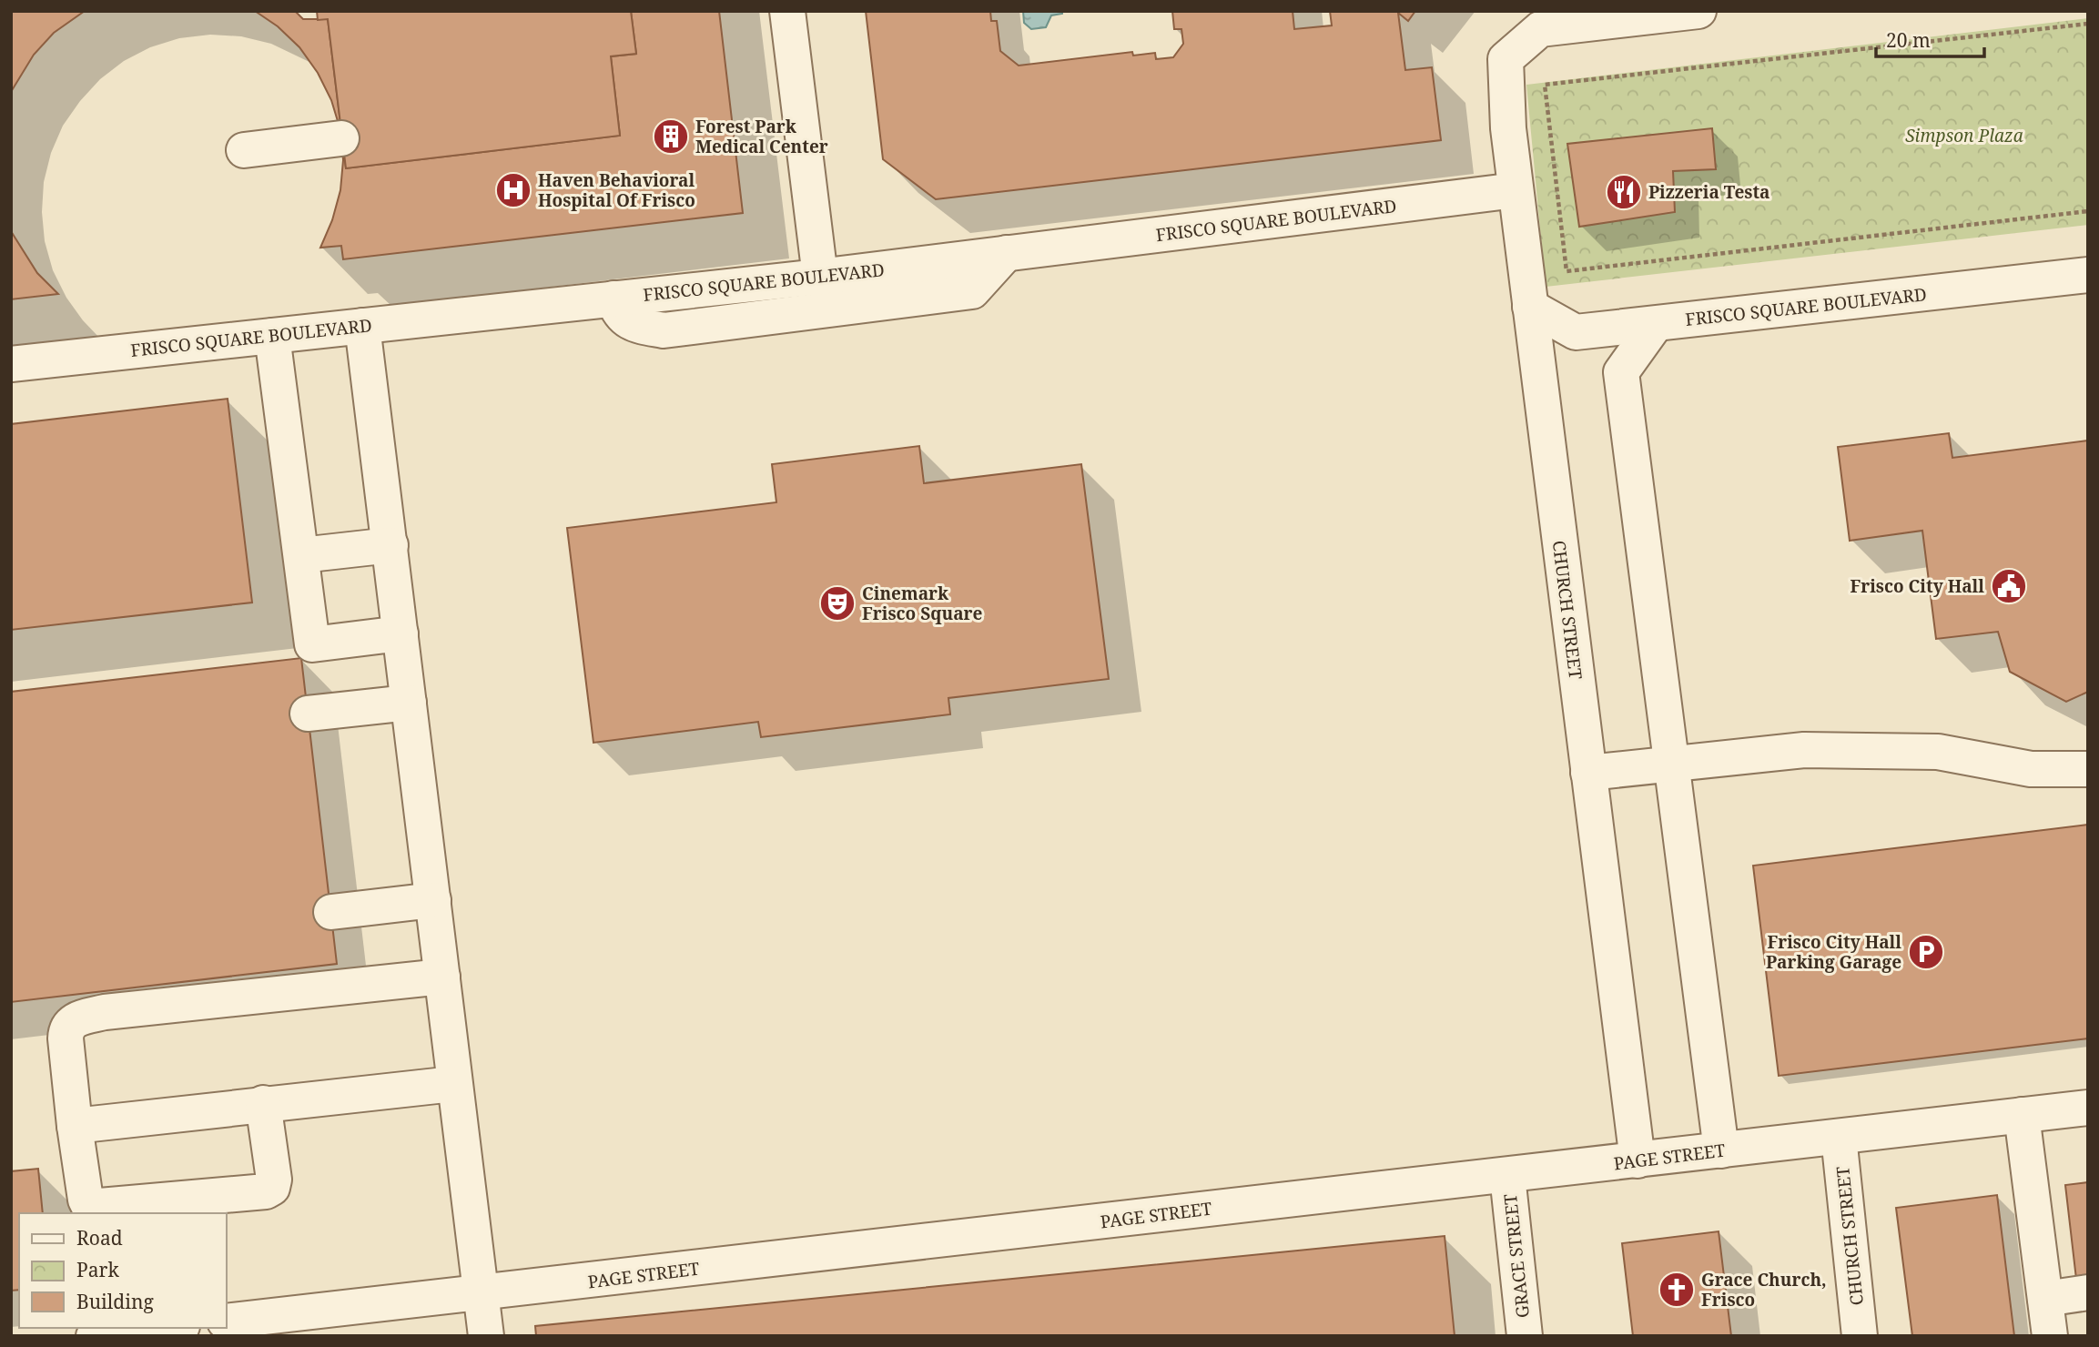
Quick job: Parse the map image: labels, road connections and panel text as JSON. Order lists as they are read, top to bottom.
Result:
{
  "streets": {
    "street": [
      "FRISCO SQUARE BOULEVARD",
      "CHURCH STREET",
      "PAGE STREET",
      "GRACE STREET"
    ]
  },
  "crossings": [
    ["FRISCO SQUARE BOULEVARD", "CHURCH STREET"],
    ["CHURCH STREET", "PAGE STREET"],
    ["PAGE STREET", "GRACE STREET"]
  ],
  "parks": ["Simpson Plaza"],
  "places": {
    "building": ["Forest Park Medical Center"],
    "hospital": ["Haven Behavioral Hospital Of Frisco"],
    "restaurant": ["Pizzeria Testa"],
    "public building": ["Frisco City Hall"],
    "theatre": ["Cinemark Frisco Square"],
    "parking": ["Frisco City Hall Parking Garage"],
    "church": ["Grace Church, Frisco"]
  },
  "legend": ["Road", "Park", "Building"],
  "scale_bar": "20 m"
}
